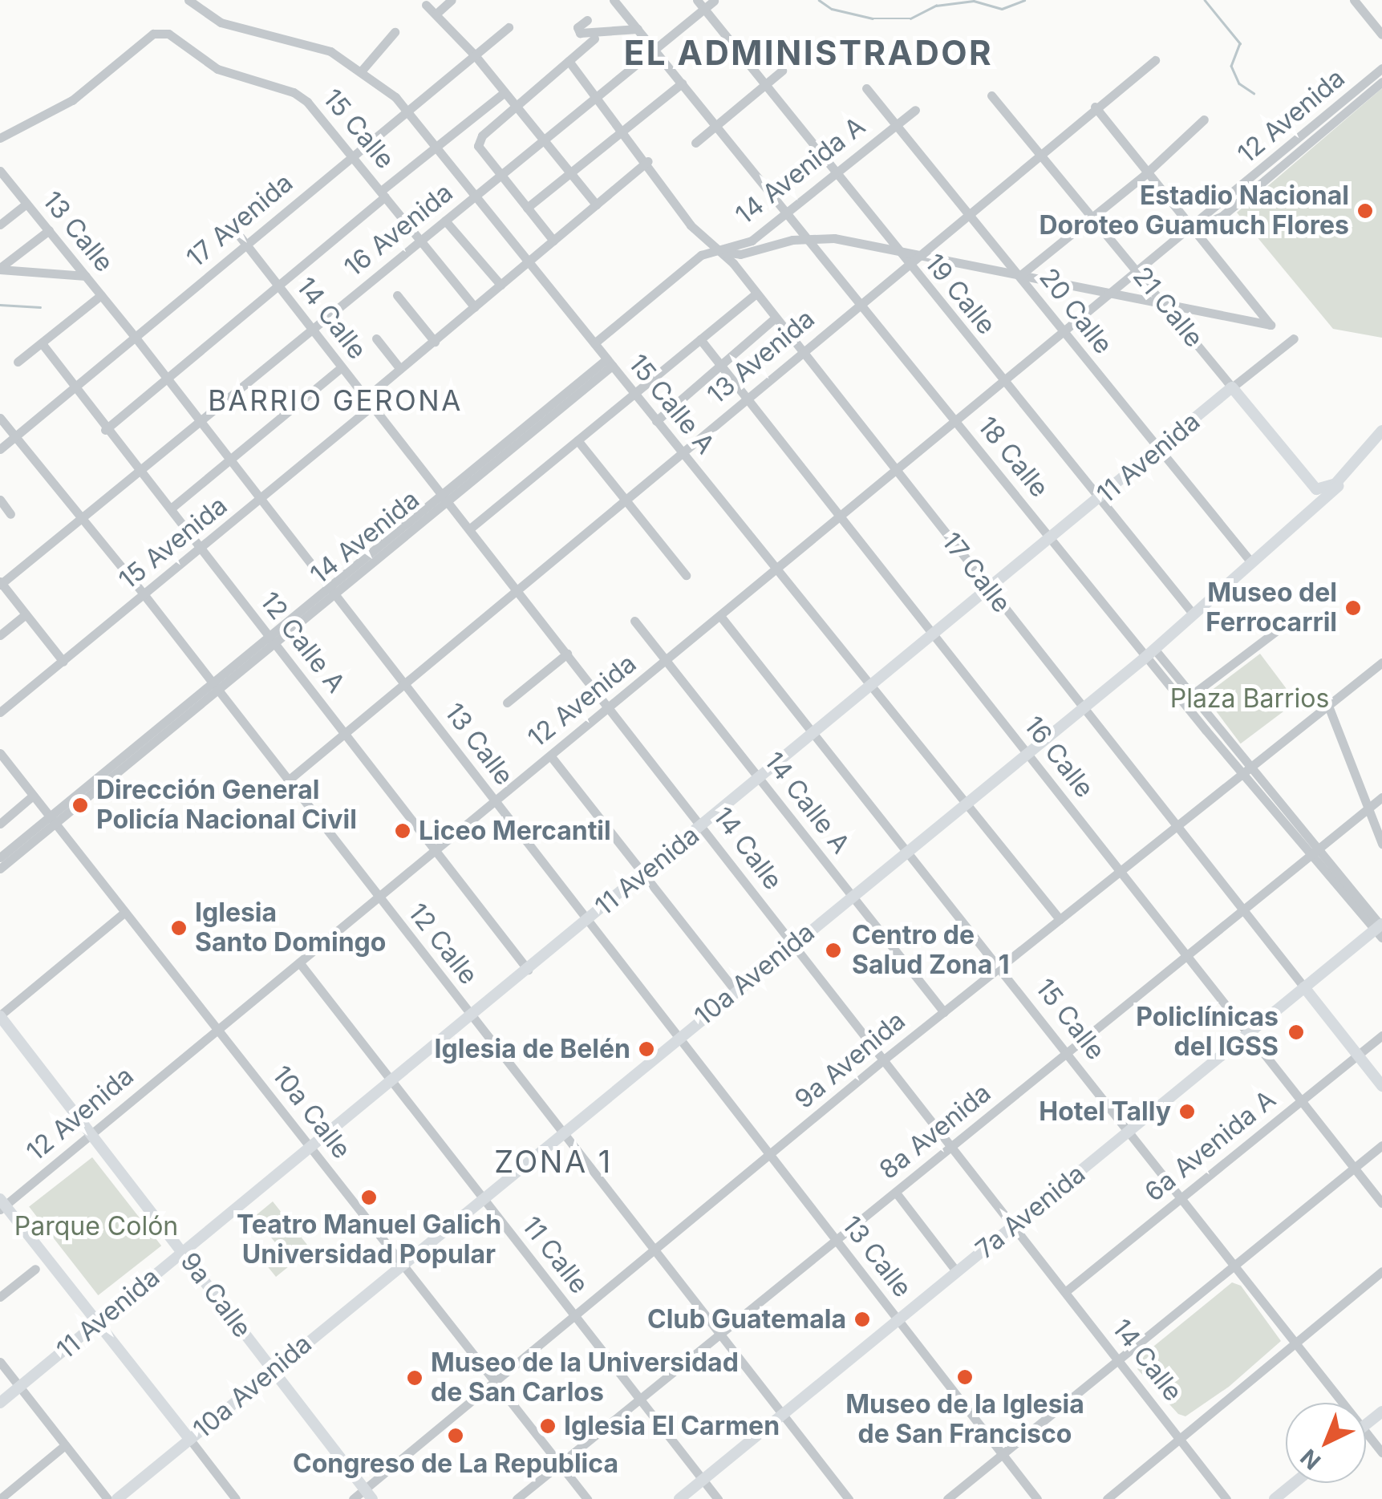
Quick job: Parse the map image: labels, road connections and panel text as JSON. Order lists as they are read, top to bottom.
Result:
{
  "streets": {
    "main road": [
      "21 Calle",
      "11 Avenida",
      "17 Calle",
      "10a Avenida",
      "7a Avenida",
      "9a Calle"
    ],
    "street": [
      "12 Avenida",
      "15 Calle",
      "14 Avenida A",
      "17 Avenida",
      "16 Avenida",
      "13 Calle",
      "19 Calle",
      "20 Calle",
      "14 Calle",
      "13 Avenida",
      "15 Calle A",
      "18 Calle",
      "14 Avenida",
      "15 Avenida",
      "12 Calle A",
      "16 Calle",
      "14 Calle A",
      "12 Calle",
      "9a Avenida",
      "10a Calle",
      "8a Avenida",
      "6a Avenida A",
      "11 Calle"
    ]
  },
  "crossings": [
    ["12 Avenida", "15 Calle"],
    ["12 Avenida", "13 Calle"],
    ["12 Avenida", "19 Calle"],
    ["12 Avenida", "21 Calle"],
    ["12 Avenida", "20 Calle"],
    ["12 Avenida", "14 Calle"],
    ["12 Avenida", "15 Calle A"],
    ["12 Avenida", "18 Calle"],
    ["12 Avenida", "17 Calle"],
    ["12 Avenida", "12 Calle A"],
    ["12 Avenida", "16 Calle"],
    ["12 Avenida", "14 Calle A"],
    ["12 Avenida", "12 Calle"],
    ["12 Avenida", "10a Calle"],
    ["12 Avenida", "11 Calle"],
    ["12 Avenida", "9a Calle"],
    ["15 Calle", "17 Avenida"],
    ["15 Calle", "16 Avenida"],
    ["15 Calle", "11 Avenida"],
    ["15 Calle", "15 Avenida"],
    ["15 Calle", "10a Avenida"],
    ["15 Calle", "9a Avenida"],
    ["15 Calle", "8a Avenida"],
    ["15 Calle", "6a Avenida A"],
    ["15 Calle", "7a Avenida"],
    ["14 Avenida A", "19 Calle"],
    ["14 Avenida A", "20 Calle"],
    ["14 Avenida A", "15 Calle A"],
    ["14 Avenida A", "18 Calle"],
    ["14 Avenida A", "17 Calle"],
    ["17 Avenida", "13 Calle"],
    ["17 Avenida", "14 Calle"],
    ["17 Avenida", "15 Calle A"],
    ["17 Avenida", "12 Calle A"],
    ["17 Avenida", "12 Calle"],
    ["16 Avenida", "13 Calle"],
    ["16 Avenida", "19 Calle"],
    ["16 Avenida", "14 Calle"],
    ["16 Avenida", "15 Calle A"],
    ["16 Avenida", "18 Calle"],
    ["16 Avenida", "17 Calle"],
    ["16 Avenida", "12 Calle A"],
    ["16 Avenida", "12 Calle"],
    ["13 Calle", "13 Avenida"],
    ["13 Calle", "11 Avenida"],
    ["13 Calle", "14 Avenida"],
    ["13 Calle", "15 Avenida"],
    ["13 Calle", "10a Avenida"],
    ["13 Calle", "9a Avenida"],
    ["13 Calle", "8a Avenida"],
    ["13 Calle", "7a Avenida"],
    ["19 Calle", "13 Avenida"],
    ["19 Calle", "11 Avenida"],
    ["19 Calle", "10a Avenida"],
    ["21 Calle", "13 Avenida"],
    ["21 Calle", "11 Avenida"],
    ["20 Calle", "13 Avenida"],
    ["20 Calle", "11 Avenida"],
    ["20 Calle", "10a Avenida"],
    ["14 Calle", "13 Avenida"],
    ["14 Calle", "11 Avenida"],
    ["14 Calle", "14 Avenida"],
    ["14 Calle", "15 Avenida"],
    ["14 Calle", "10a Avenida"],
    ["14 Calle", "9a Avenida"],
    ["14 Calle", "8a Avenida"],
    ["14 Calle", "6a Avenida A"],
    ["14 Calle", "7a Avenida"],
    ["13 Avenida", "15 Calle A"],
    ["13 Avenida", "18 Calle"],
    ["13 Avenida", "17 Calle"],
    ["13 Avenida", "12 Calle A"],
    ["13 Avenida", "16 Calle"],
    ["13 Avenida", "12 Calle"],
    ["15 Calle A", "11 Avenida"],
    ["15 Calle A", "14 Avenida"],
    ["15 Calle A", "15 Avenida"],
    ["15 Calle A", "10a Avenida"],
    ["15 Calle A", "9a Avenida"],
    ["18 Calle", "11 Avenida"],
    ["18 Calle", "10a Avenida"],
    ["18 Calle", "9a Avenida"],
    ["18 Calle", "8a Avenida"],
    ["18 Calle", "7a Avenida"],
    ["11 Avenida", "17 Calle"],
    ["11 Avenida", "12 Calle A"],
    ["11 Avenida", "16 Calle"],
    ["11 Avenida", "14 Calle A"],
    ["11 Avenida", "12 Calle"],
    ["11 Avenida", "10a Calle"],
    ["11 Avenida", "11 Calle"],
    ["11 Avenida", "9a Calle"],
    ["14 Avenida", "12 Calle A"],
    ["14 Avenida", "12 Calle"],
    ["14 Avenida", "10a Calle"],
    ["15 Avenida", "17 Calle"],
    ["15 Avenida", "12 Calle A"],
    ["15 Avenida", "12 Calle"],
    ["17 Calle", "10a Avenida"],
    ["17 Calle", "9a Avenida"],
    ["17 Calle", "8a Avenida"],
    ["17 Calle", "6a Avenida A"],
    ["17 Calle", "7a Avenida"],
    ["16 Calle", "10a Avenida"],
    ["16 Calle", "9a Avenida"],
    ["16 Calle", "8a Avenida"],
    ["16 Calle", "6a Avenida A"],
    ["16 Calle", "7a Avenida"],
    ["14 Calle A", "10a Avenida"],
    ["14 Calle A", "9a Avenida"],
    ["12 Calle", "10a Avenida"],
    ["12 Calle", "9a Avenida"],
    ["12 Calle", "8a Avenida"],
    ["12 Calle", "7a Avenida"],
    ["10a Avenida", "10a Calle"],
    ["10a Avenida", "11 Calle"],
    ["10a Avenida", "9a Calle"],
    ["9a Avenida", "10a Calle"],
    ["9a Avenida", "11 Calle"],
    ["9a Avenida", "9a Calle"],
    ["10a Calle", "8a Avenida"],
    ["8a Avenida", "11 Calle"],
    ["7a Avenida", "11 Calle"]
  ],
  "districts": ["EL ADMINISTRADOR", "BARRIO GERONA", "ZONA 1"],
  "parks": ["Plaza Barrios", "Parque Colón"],
  "places": [
    "Estadio Nacional Doroteo Guamuch Flores",
    "Museo del Ferrocarril",
    "Dirección General Policía Nacional Civil",
    "Liceo Mercantil",
    "Iglesia Santo Domingo",
    "Centro de Salud Zona 1",
    "Policlínicas del IGSS",
    "Iglesia de Belén",
    "Hotel Tally",
    "Teatro Manuel Galich Universidad Popular",
    "Club Guatemala",
    "Museo de la Iglesia de San Francisco",
    "Museo de la Universidad de San Carlos",
    "Iglesia El Carmen",
    "Congreso de La Republica"
  ],
  "north": "bottom left"
}
